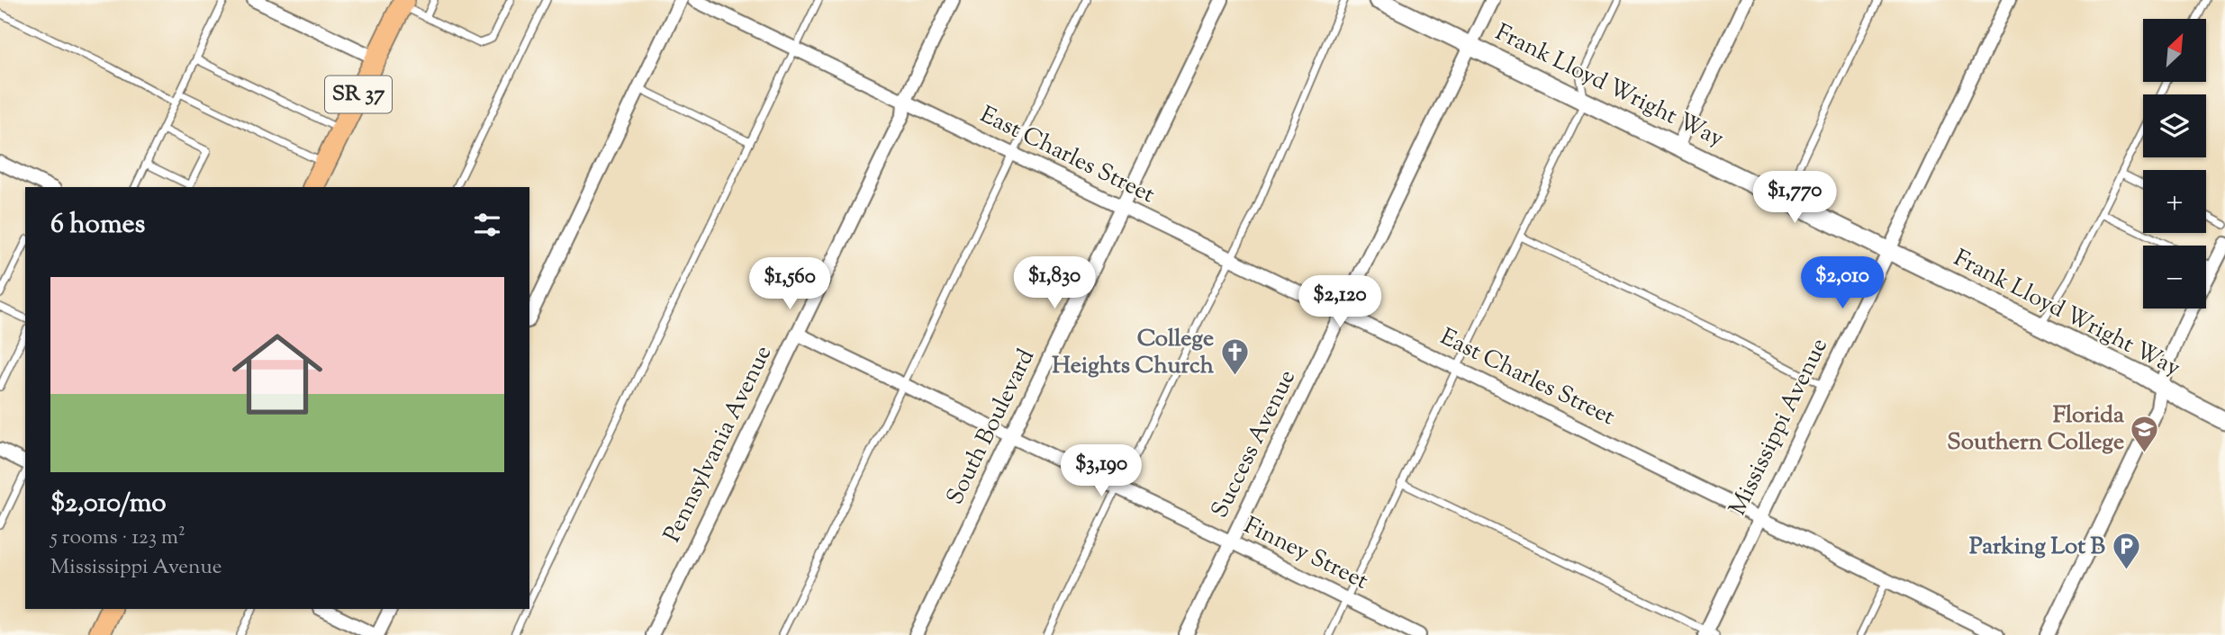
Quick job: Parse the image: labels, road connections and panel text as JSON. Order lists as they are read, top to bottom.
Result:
{
  "streets": {
    "main road": ["SR 37"],
    "street": [
      "Frank Lloyd Wright Way",
      "East Charles Street",
      "South Boulevard",
      "Mississippi Avenue",
      "Pennsylvania Avenue",
      "Success Avenue",
      "Finney Street"
    ]
  },
  "crossings": [
    ["Frank Lloyd Wright Way", "Mississippi Avenue"],
    ["Frank Lloyd Wright Way", "Success Avenue"],
    ["East Charles Street", "South Boulevard"],
    ["East Charles Street", "Mississippi Avenue"],
    ["East Charles Street", "Pennsylvania Avenue"],
    ["East Charles Street", "Success Avenue"],
    ["South Boulevard", "Finney Street"],
    ["Pennsylvania Avenue", "Finney Street"],
    ["Success Avenue", "Finney Street"]
  ],
  "places": {
    "church": ["College Heights Church"],
    "school or university": ["Florida Southern College"],
    "parking": ["Parking Lot B"]
  },
  "north": "top right",
  "page": {
    "map_buttons": ["+", "−"],
    "price": [
      "$1,770",
      "$1,830",
      "$2,010",
      "$1,560",
      "$2,120",
      "$3,190"
    ],
    "heading": "6 homes",
    "list": [
      {
        "name": "$2,010/mo",
        "note": "5 rooms · 123 m² · Mississippi Avenue"
      }
    ]
  }
}
